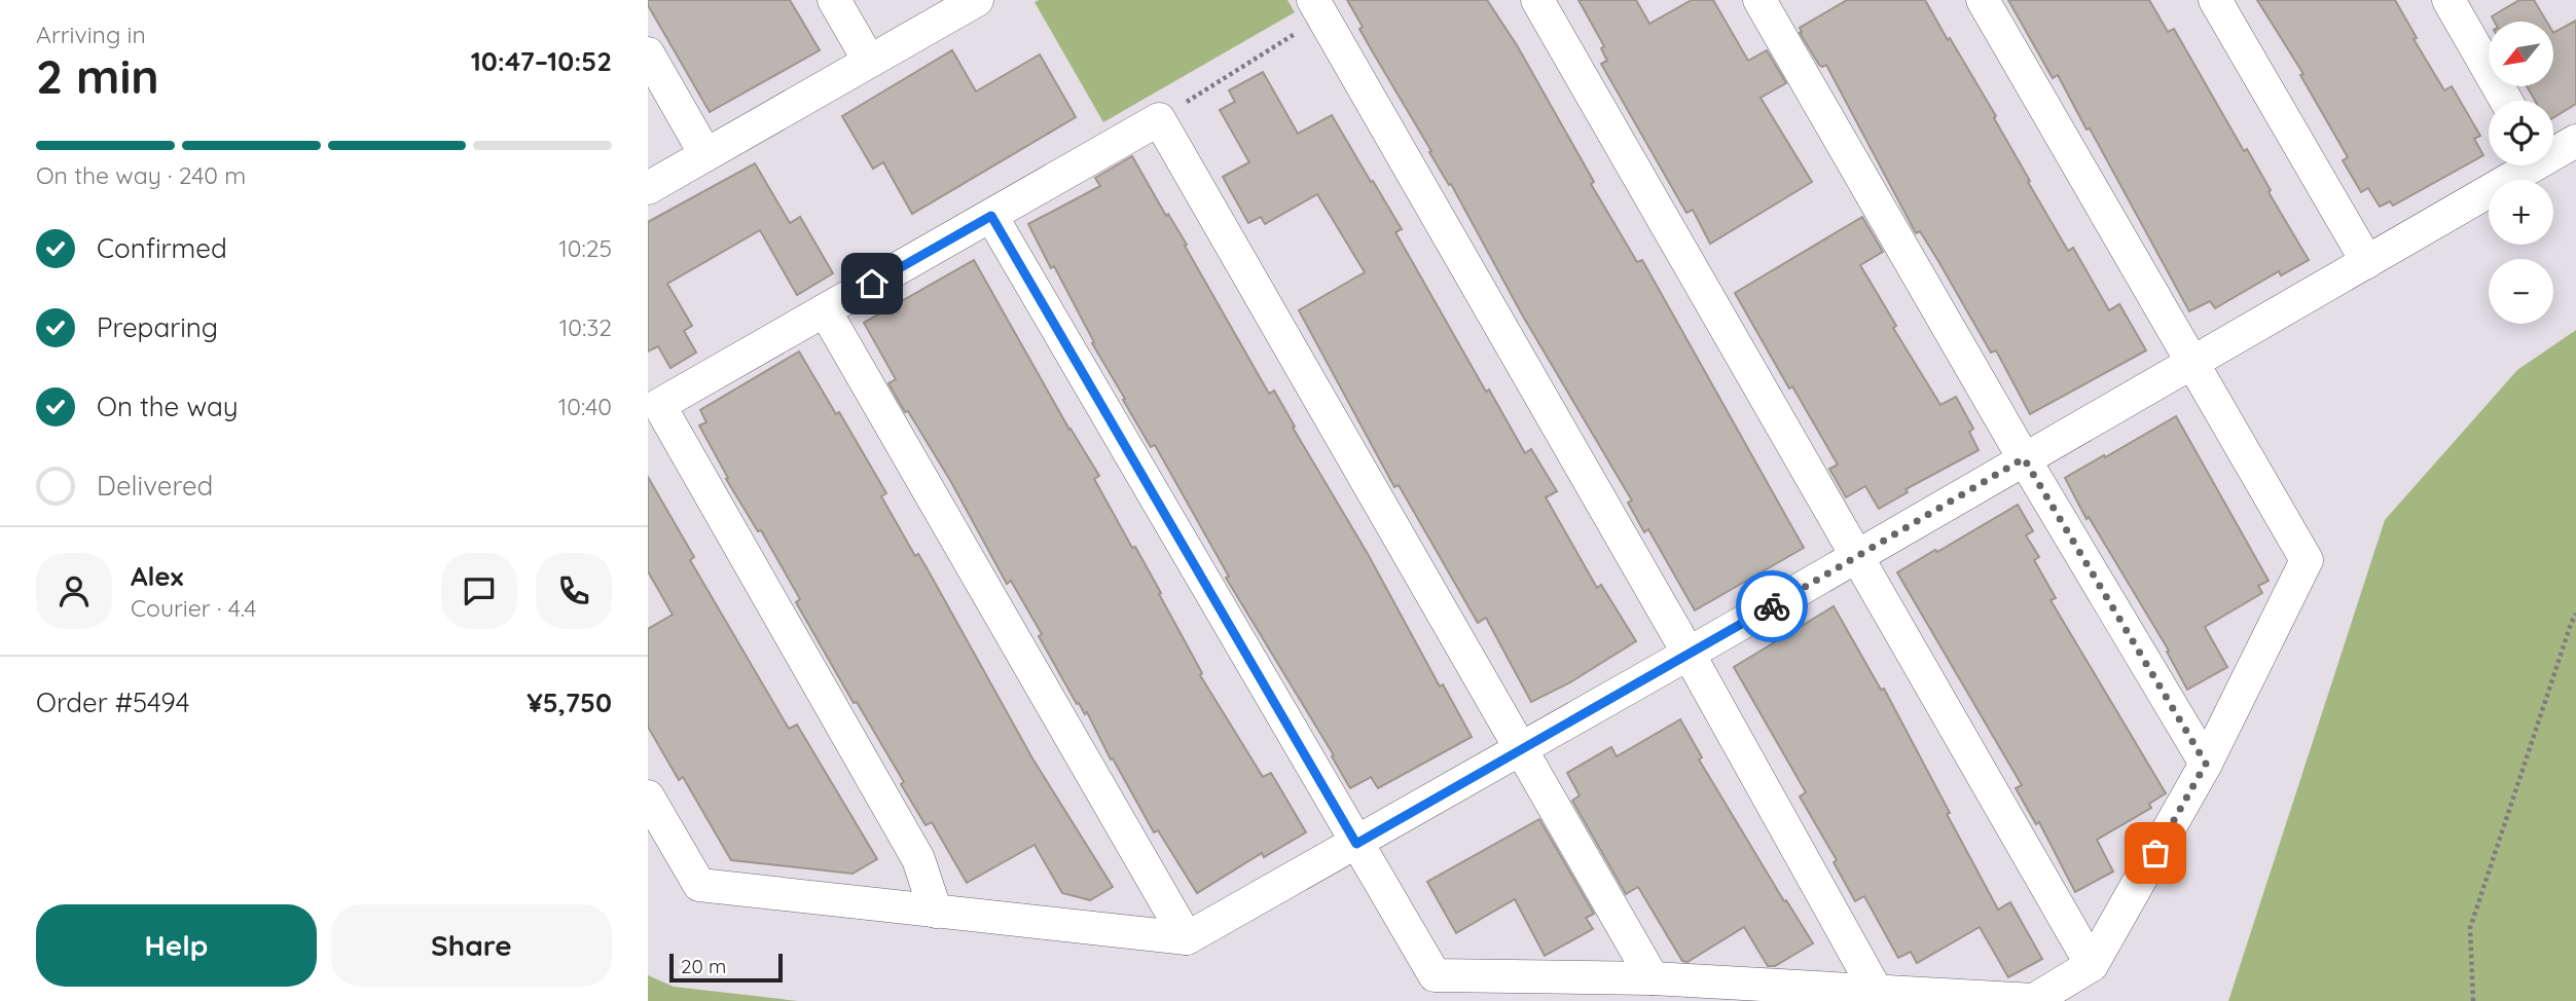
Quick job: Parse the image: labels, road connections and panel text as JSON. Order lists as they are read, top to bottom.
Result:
{
  "scale_bar": "20 m",
  "north": "bottom left",
  "page": {
    "heading": ["2 min", "Arriving in", "10:47–10:52"],
    "panel": [
      "Alex",
      "Courier · 4.4",
      "Order #5494",
      "¥5,750"
    ],
    "map_buttons": ["+", "−"],
    "bar": "On the way · 240 m",
    "list": [
      ["Confirmed", "10:25"],
      ["Preparing", "10:32"],
      ["On the way", "10:40"],
      "Delivered"
    ],
    "buttons": ["Help", "Share"],
    "scale": "20 m"
  }
}
